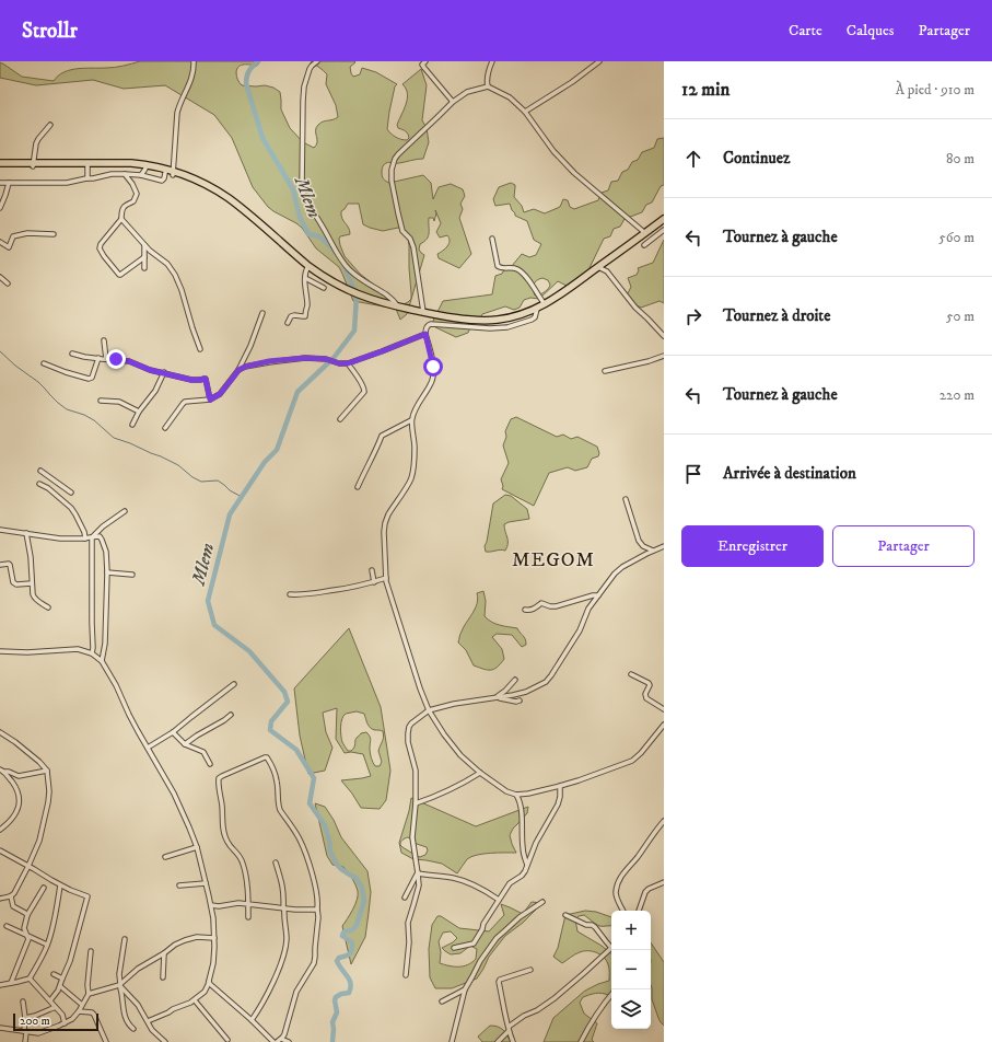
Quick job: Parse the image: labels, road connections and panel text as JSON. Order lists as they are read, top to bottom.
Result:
{
  "districts": ["MEGOM"],
  "water": ["Mlem"],
  "scale_bar": "200 m",
  "page": {
    "header": "Strollr",
    "nav": ["Carte", "Calques", "Partager"],
    "heading": ["12 min", "À pied · 910 m"],
    "list": [
      ["Continuez", "80 m"],
      ["Tournez à gauche", "560 m"],
      ["Tournez à droite", "50 m"],
      ["Tournez à gauche", "220 m"],
      "Arrivée à destination"
    ],
    "buttons": ["Enregistrer", "Partager"],
    "map_buttons": ["+", "−"],
    "scale": "200 m"
  }
}
